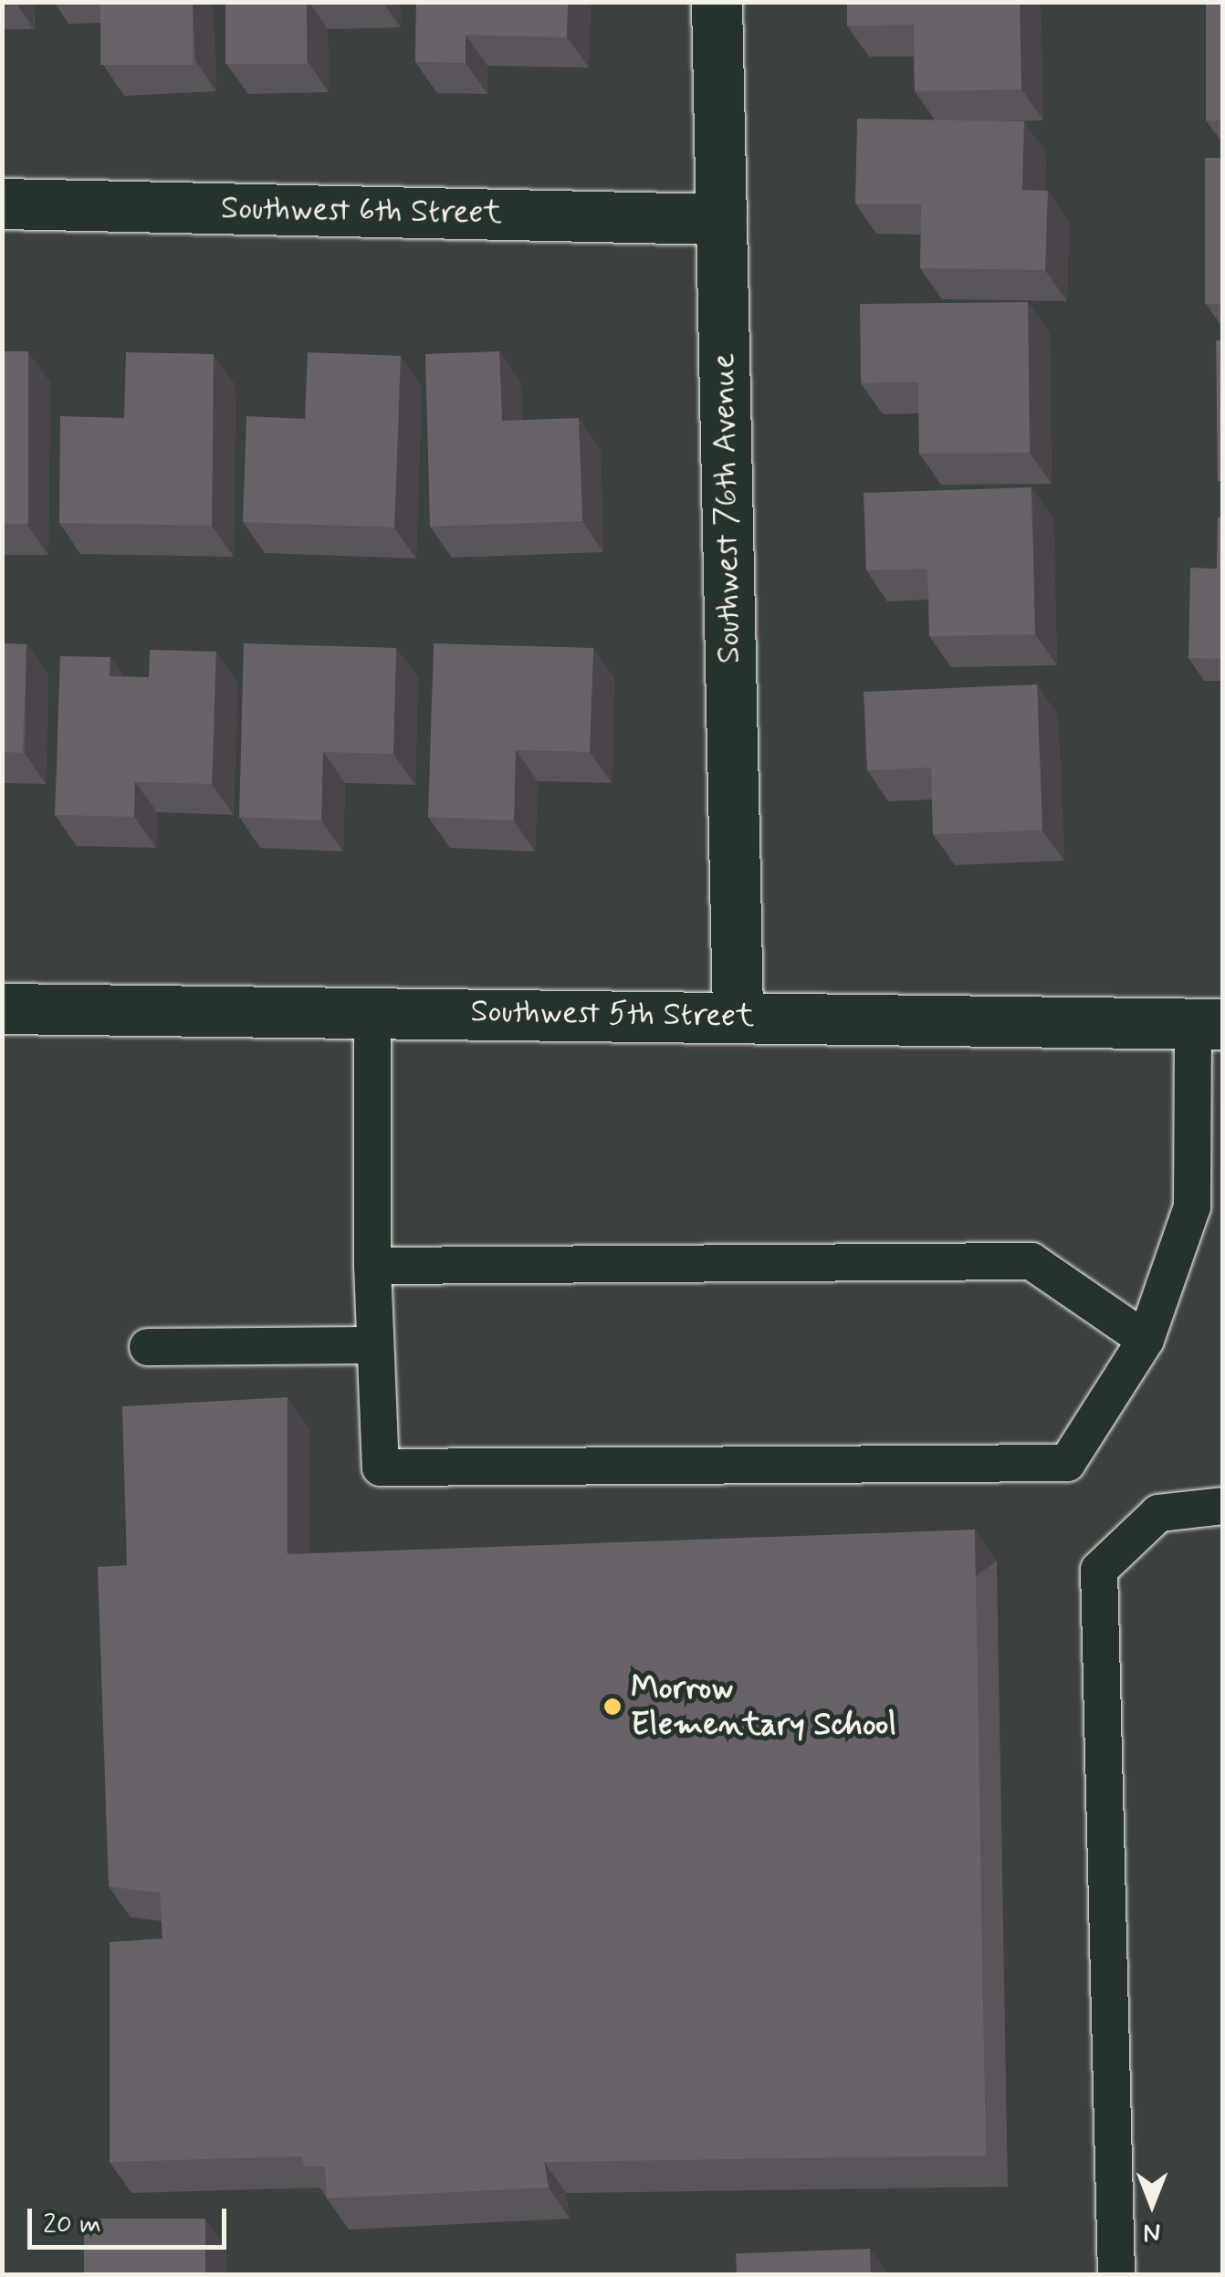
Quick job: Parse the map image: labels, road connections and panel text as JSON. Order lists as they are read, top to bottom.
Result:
{
  "streets": {
    "street": ["Southwest 6th Street", "Southwest 76th Avenue", "Southwest 5th Street"]
  },
  "crossings": [
    ["Southwest 6th Street", "Southwest 76th Avenue"],
    ["Southwest 76th Avenue", "Southwest 5th Street"]
  ],
  "places": ["Morrow Elementary School"],
  "scale_bar": "20 m",
  "north": "bottom"
}
